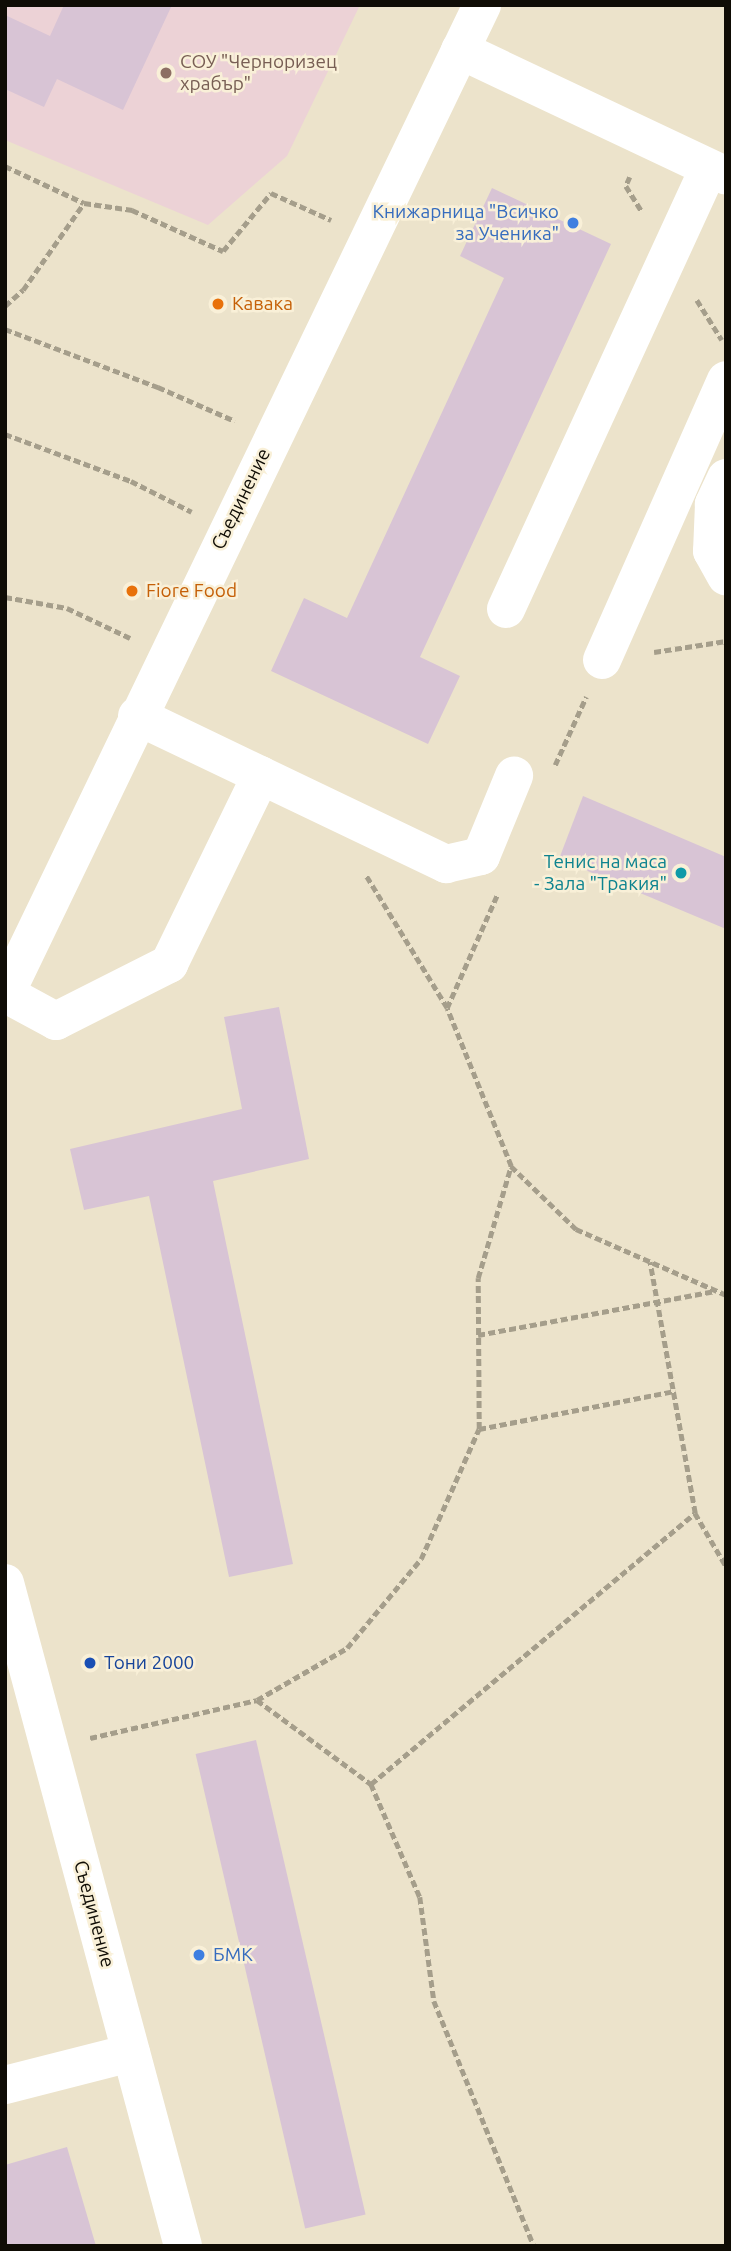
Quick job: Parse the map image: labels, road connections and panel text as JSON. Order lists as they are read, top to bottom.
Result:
{
  "streets": {
    "street": ["Съединение"]
  },
  "places": [
    "СОУ \"Черноризец храбър\"",
    "Книжарница \"Всичко за Ученика\"",
    "Кавака",
    "Fiore Food",
    "Тенис на маса - Зала \"Тракия\"",
    "Тони 2000",
    "БМК"
  ]
}
